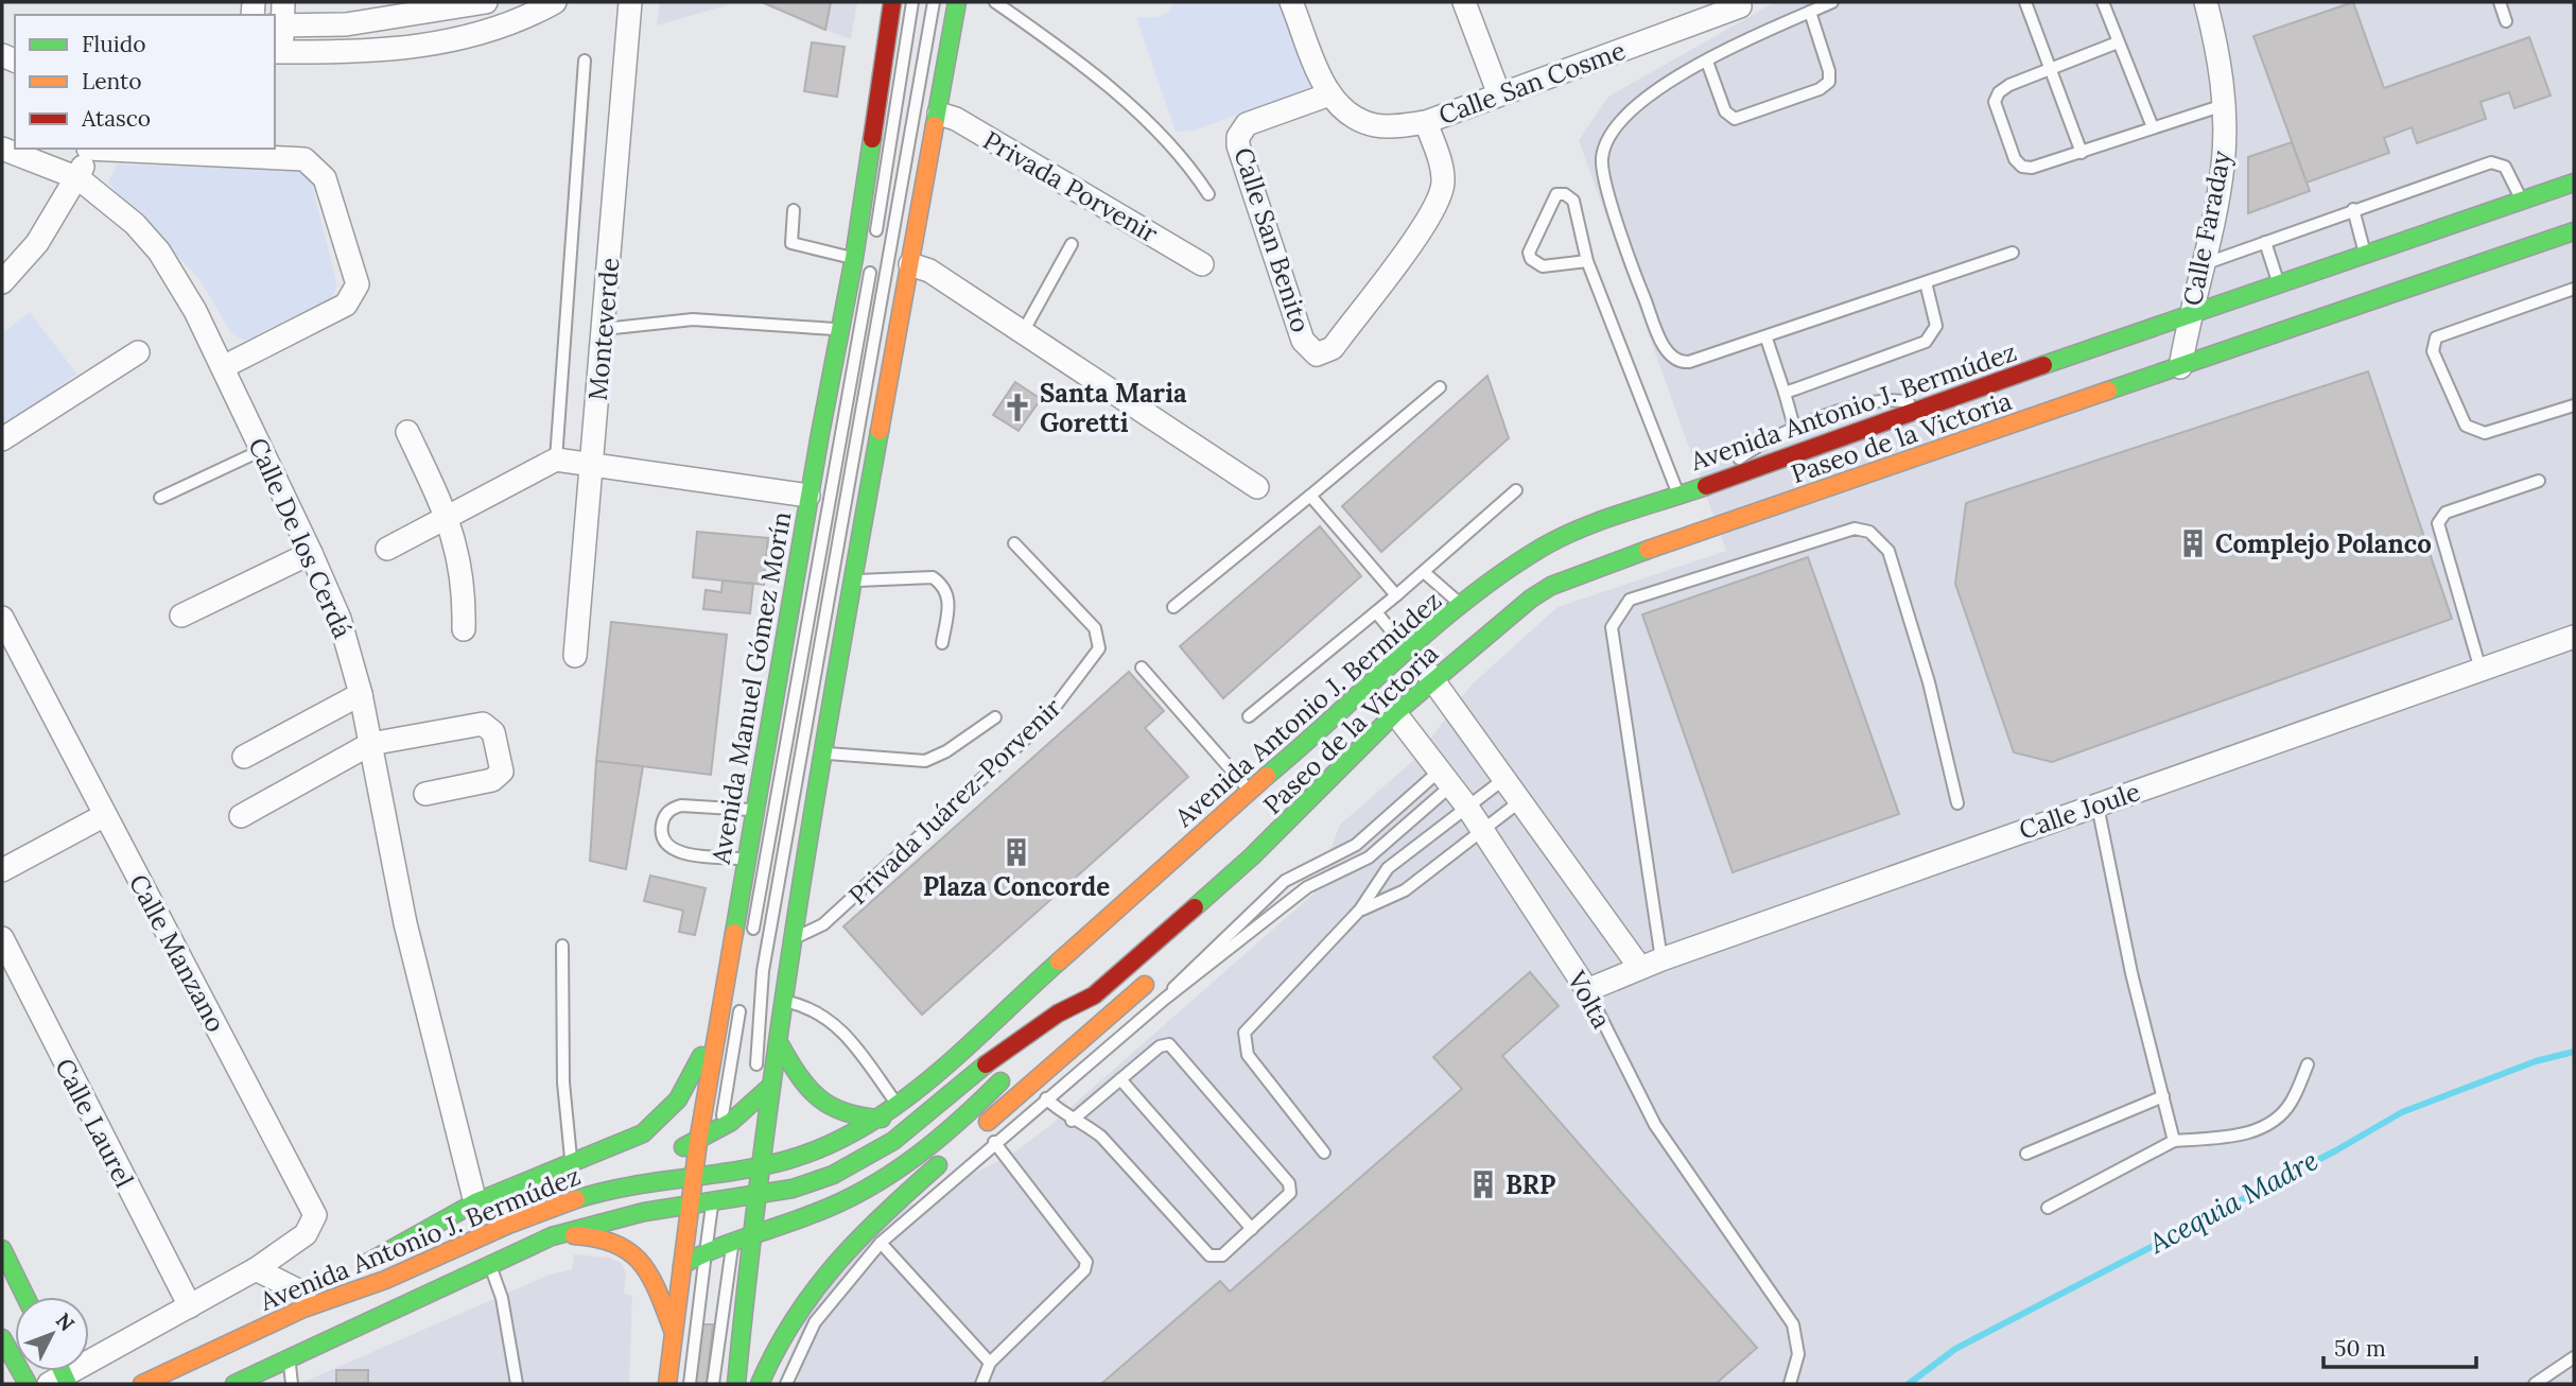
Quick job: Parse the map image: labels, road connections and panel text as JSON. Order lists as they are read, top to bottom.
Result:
{
  "streets": {
    "main road": ["Avenida Antonio J. Bermúdez", "Paseo de la Victoria", "Avenida Manuel Gómez Morín"],
    "street": [
      "Calle San Cosme",
      "Privada Porvenir",
      "Calle Faraday",
      "Calle San Benito",
      "Monteverde",
      "Calle De los Cerdá",
      "Calle Joule",
      "Calle Manzano",
      "Volta",
      "Calle Laurel"
    ],
    "lane": ["Privada Juárez-Porvenir"]
  },
  "crossings": [
    ["Calle San Cosme", "Calle San Benito"],
    ["Calle Faraday", "Avenida Antonio J. Bermúdez"],
    ["Calle Faraday", "Paseo de la Victoria"],
    ["Avenida Antonio J. Bermúdez", "Avenida Manuel Gómez Morín"],
    ["Avenida Antonio J. Bermúdez", "Volta"],
    ["Paseo de la Victoria", "Avenida Manuel Gómez Morín"],
    ["Paseo de la Victoria", "Volta"],
    ["Calle Joule", "Volta"],
    ["Calle Manzano", "Calle Laurel"]
  ],
  "water": ["Acequia Madre"],
  "places": {
    "church": ["Santa Maria Goretti"],
    "building": ["Complejo Polanco", "Plaza Concorde", "BRP"]
  },
  "legend": ["Fluido", "Lento", "Atasco"],
  "scale_bar": "50 m",
  "north": "top right"
}
